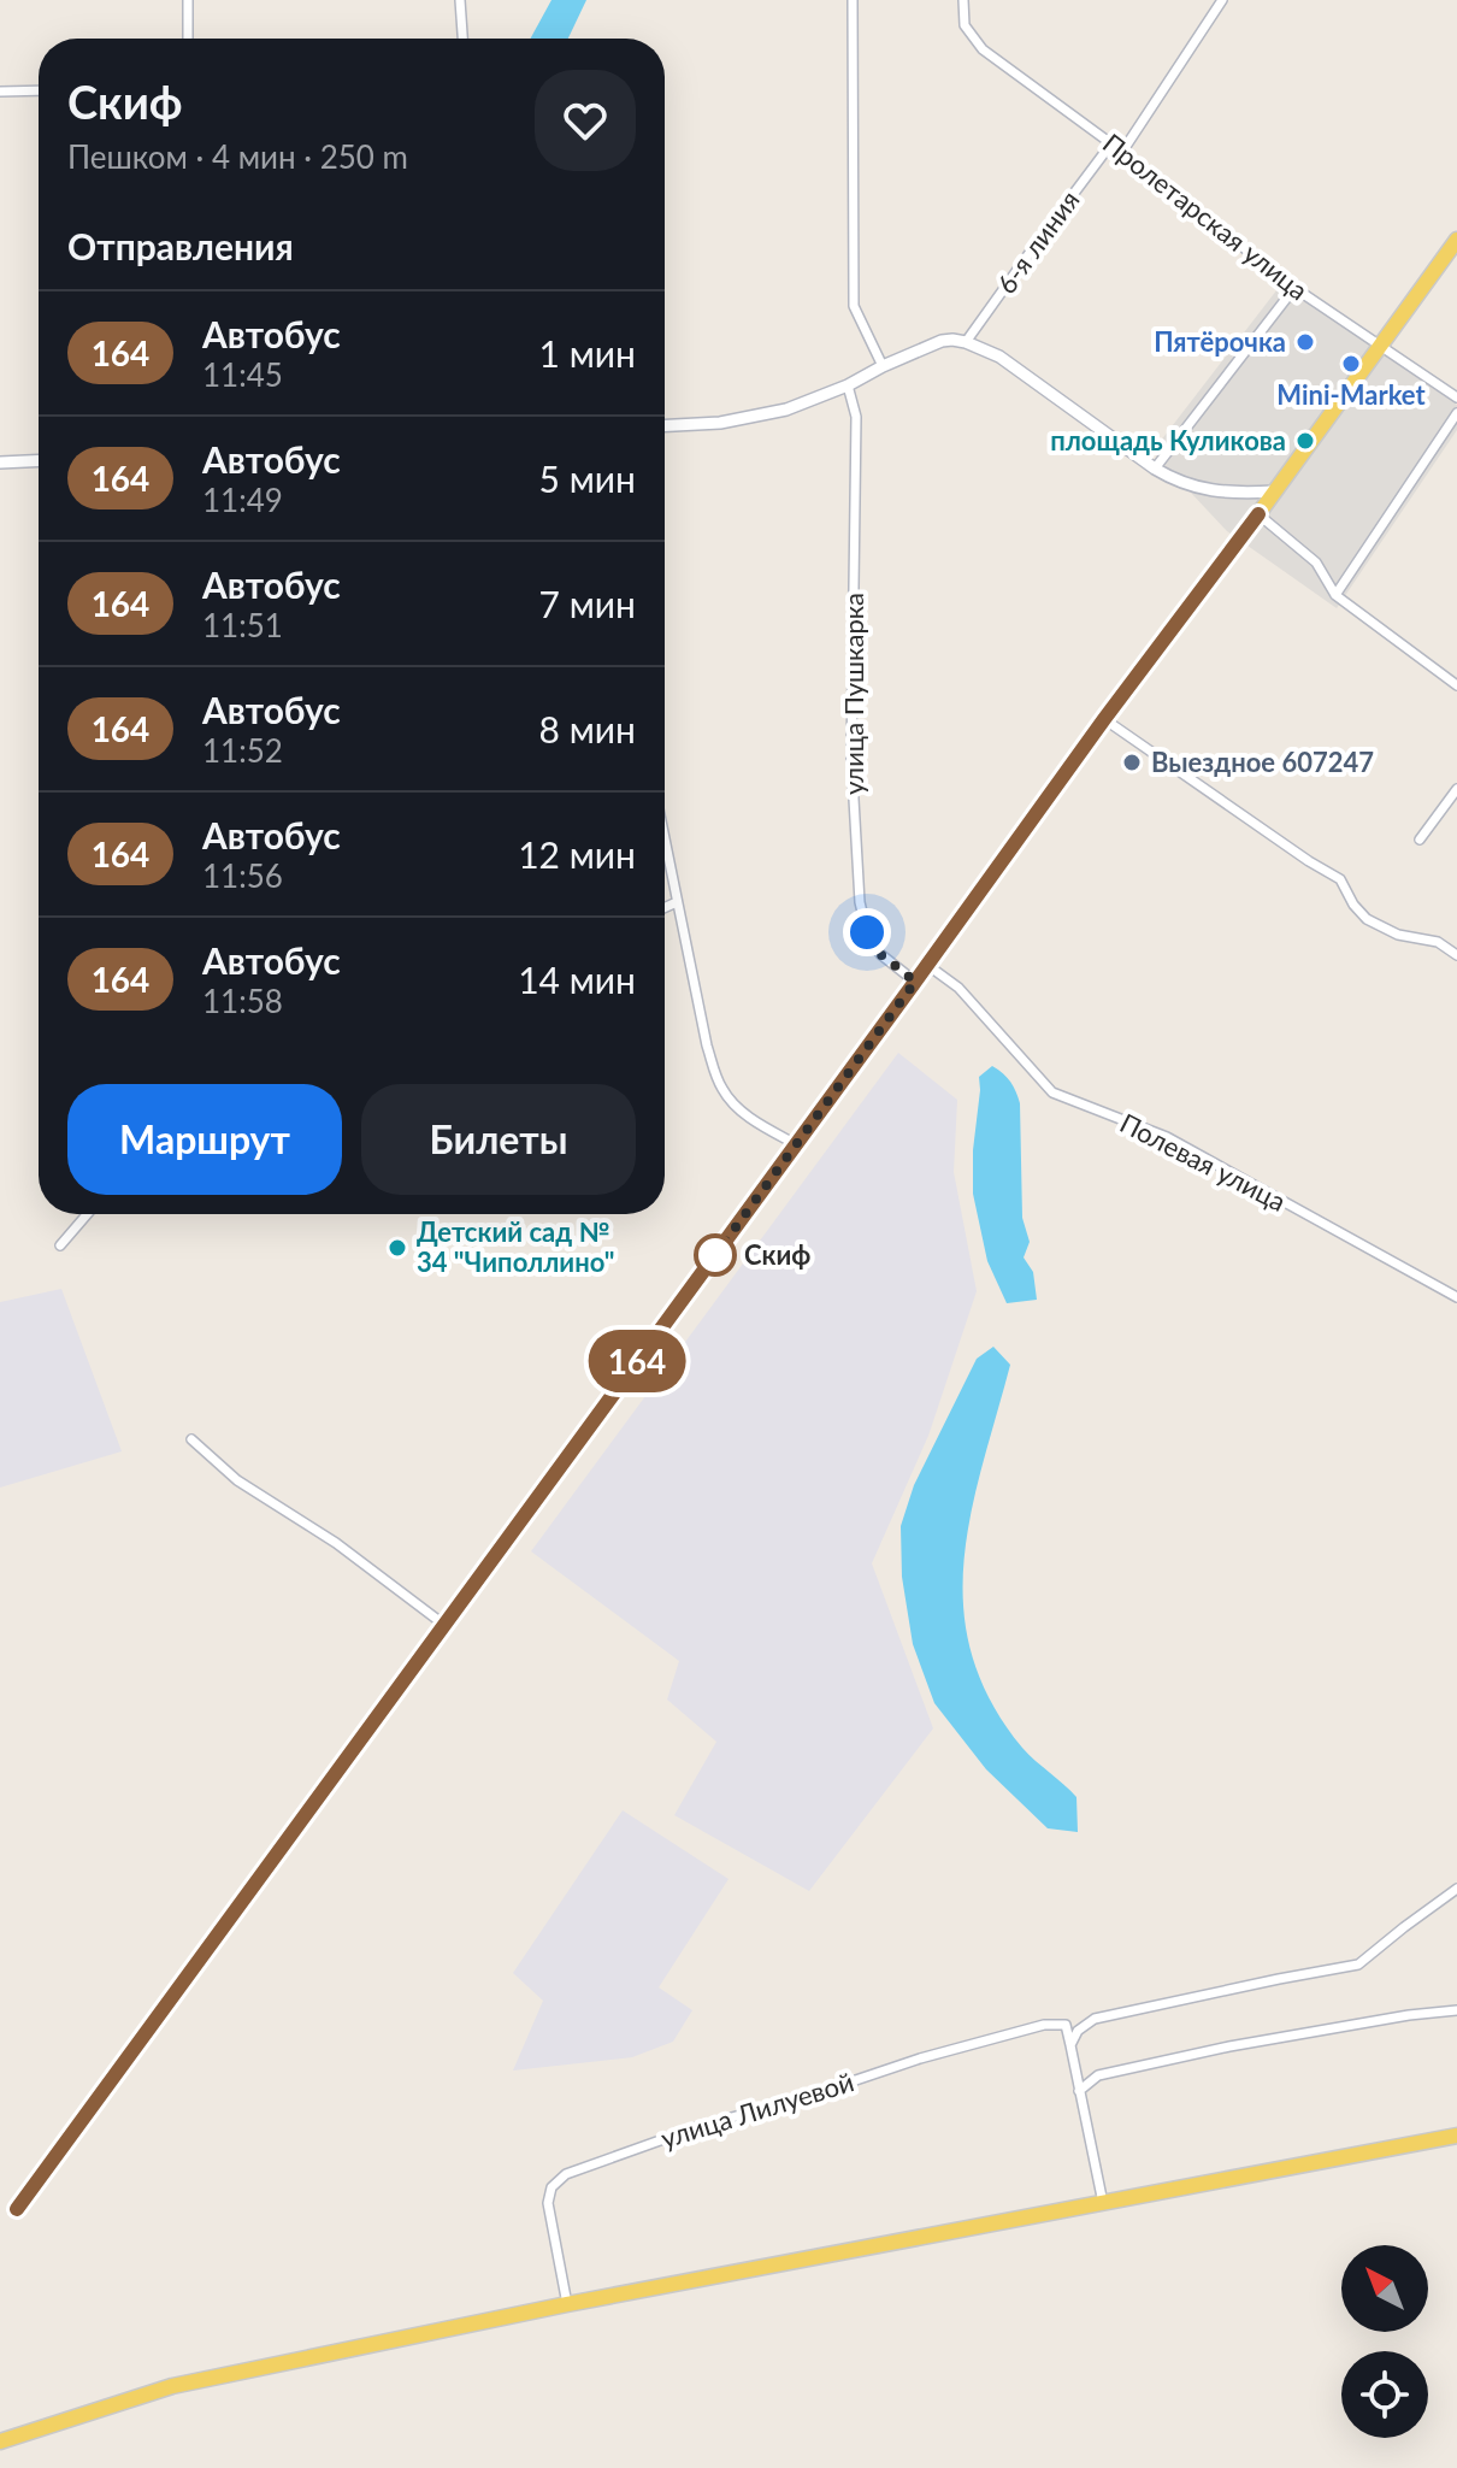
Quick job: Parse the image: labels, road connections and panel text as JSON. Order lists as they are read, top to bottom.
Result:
{
  "streets": {
    "street": [
      "Пролетарская улица",
      "6-я линия",
      "улица Пушкарка",
      "Полевая улица",
      "улица Лилуевой"
    ]
  },
  "crossings": [
    ["Пролетарская улица", "6-я линия"]
  ],
  "places": [
    "Пятёрочка",
    "Mini-Market",
    "площадь Куликова",
    "Выездное 607247",
    "Детский сад № 34 \"Чиполлино\"",
    "Скиф"
  ],
  "lines": ["bus line 164"],
  "north": "top left",
  "page": {
    "on_map": "164",
    "heading": [
      ["Скиф", "Пешком · 4 мин · 250 m"],
      "Отправления"
    ],
    "list": [
      {
        "mark": "164",
        "name": "Автобус",
        "note": "11:45",
        "value": "1 мин"
      },
      {
        "mark": "164",
        "name": "Автобус",
        "note": "11:49",
        "value": "5 мин"
      },
      {
        "mark": "164",
        "name": "Автобус",
        "note": "11:51",
        "value": "7 мин"
      },
      {
        "mark": "164",
        "name": "Автобус",
        "note": "11:52",
        "value": "8 мин"
      },
      {
        "mark": "164",
        "name": "Автобус",
        "note": "11:56",
        "value": "12 мин"
      },
      {
        "mark": "164",
        "name": "Автобус",
        "note": "11:58",
        "value": "14 мин"
      }
    ],
    "buttons": ["Маршрут", "Билеты"]
  }
}
